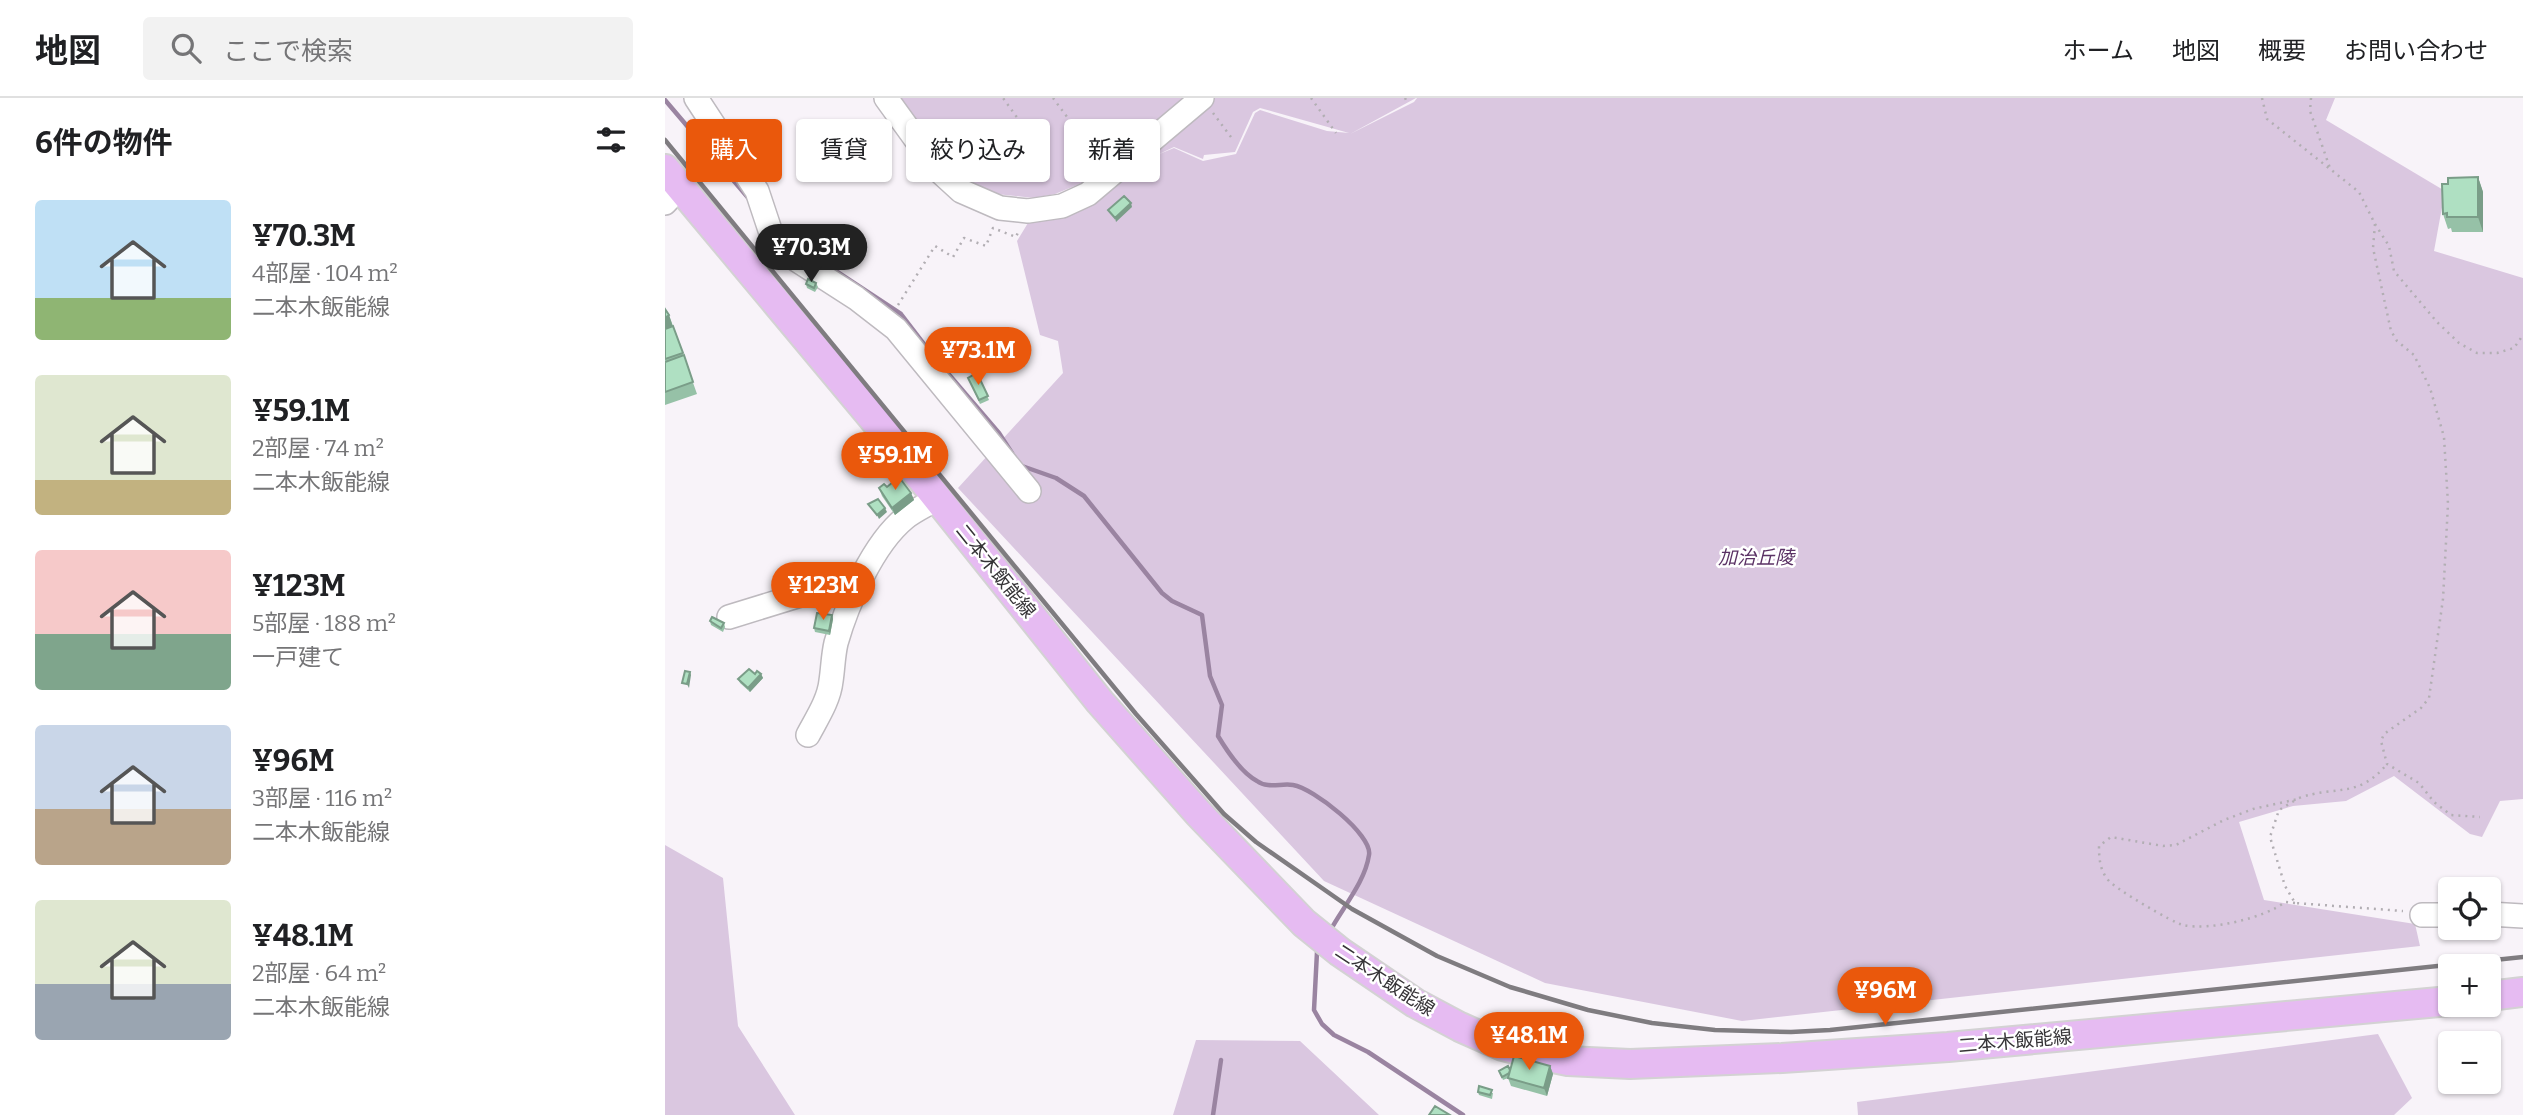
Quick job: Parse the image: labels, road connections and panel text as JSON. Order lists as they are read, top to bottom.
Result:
{
  "streets": {
    "main road": ["二本木飯能線"]
  },
  "parks": ["加治丘陵"],
  "page": {
    "header": "地図",
    "search": "ここで検索",
    "nav": [
      "ホーム",
      "地図",
      "概要",
      "お問い合わせ"
    ],
    "heading": "6件の物件",
    "chip": [
      "購入",
      "賃貸",
      "絞り込み",
      "新着"
    ],
    "list": [
      {
        "name": "¥70.3M",
        "note": "4部屋 · 104 m² · 二本木飯能線"
      },
      {
        "name": "¥59.1M",
        "note": "2部屋 · 74 m² · 二本木飯能線"
      },
      {
        "name": "¥123M",
        "note": "5部屋 · 188 m² · 一戸建て"
      },
      {
        "name": "¥96M",
        "note": "3部屋 · 116 m² · 二本木飯能線"
      },
      {
        "name": "¥48.1M",
        "note": "2部屋 · 64 m² · 二本木飯能線"
      }
    ],
    "price": [
      "¥70.3M",
      "¥73.1M",
      "¥59.1M",
      "¥123M",
      "¥96M",
      "¥48.1M"
    ],
    "map_buttons": ["+", "−"]
  }
}
